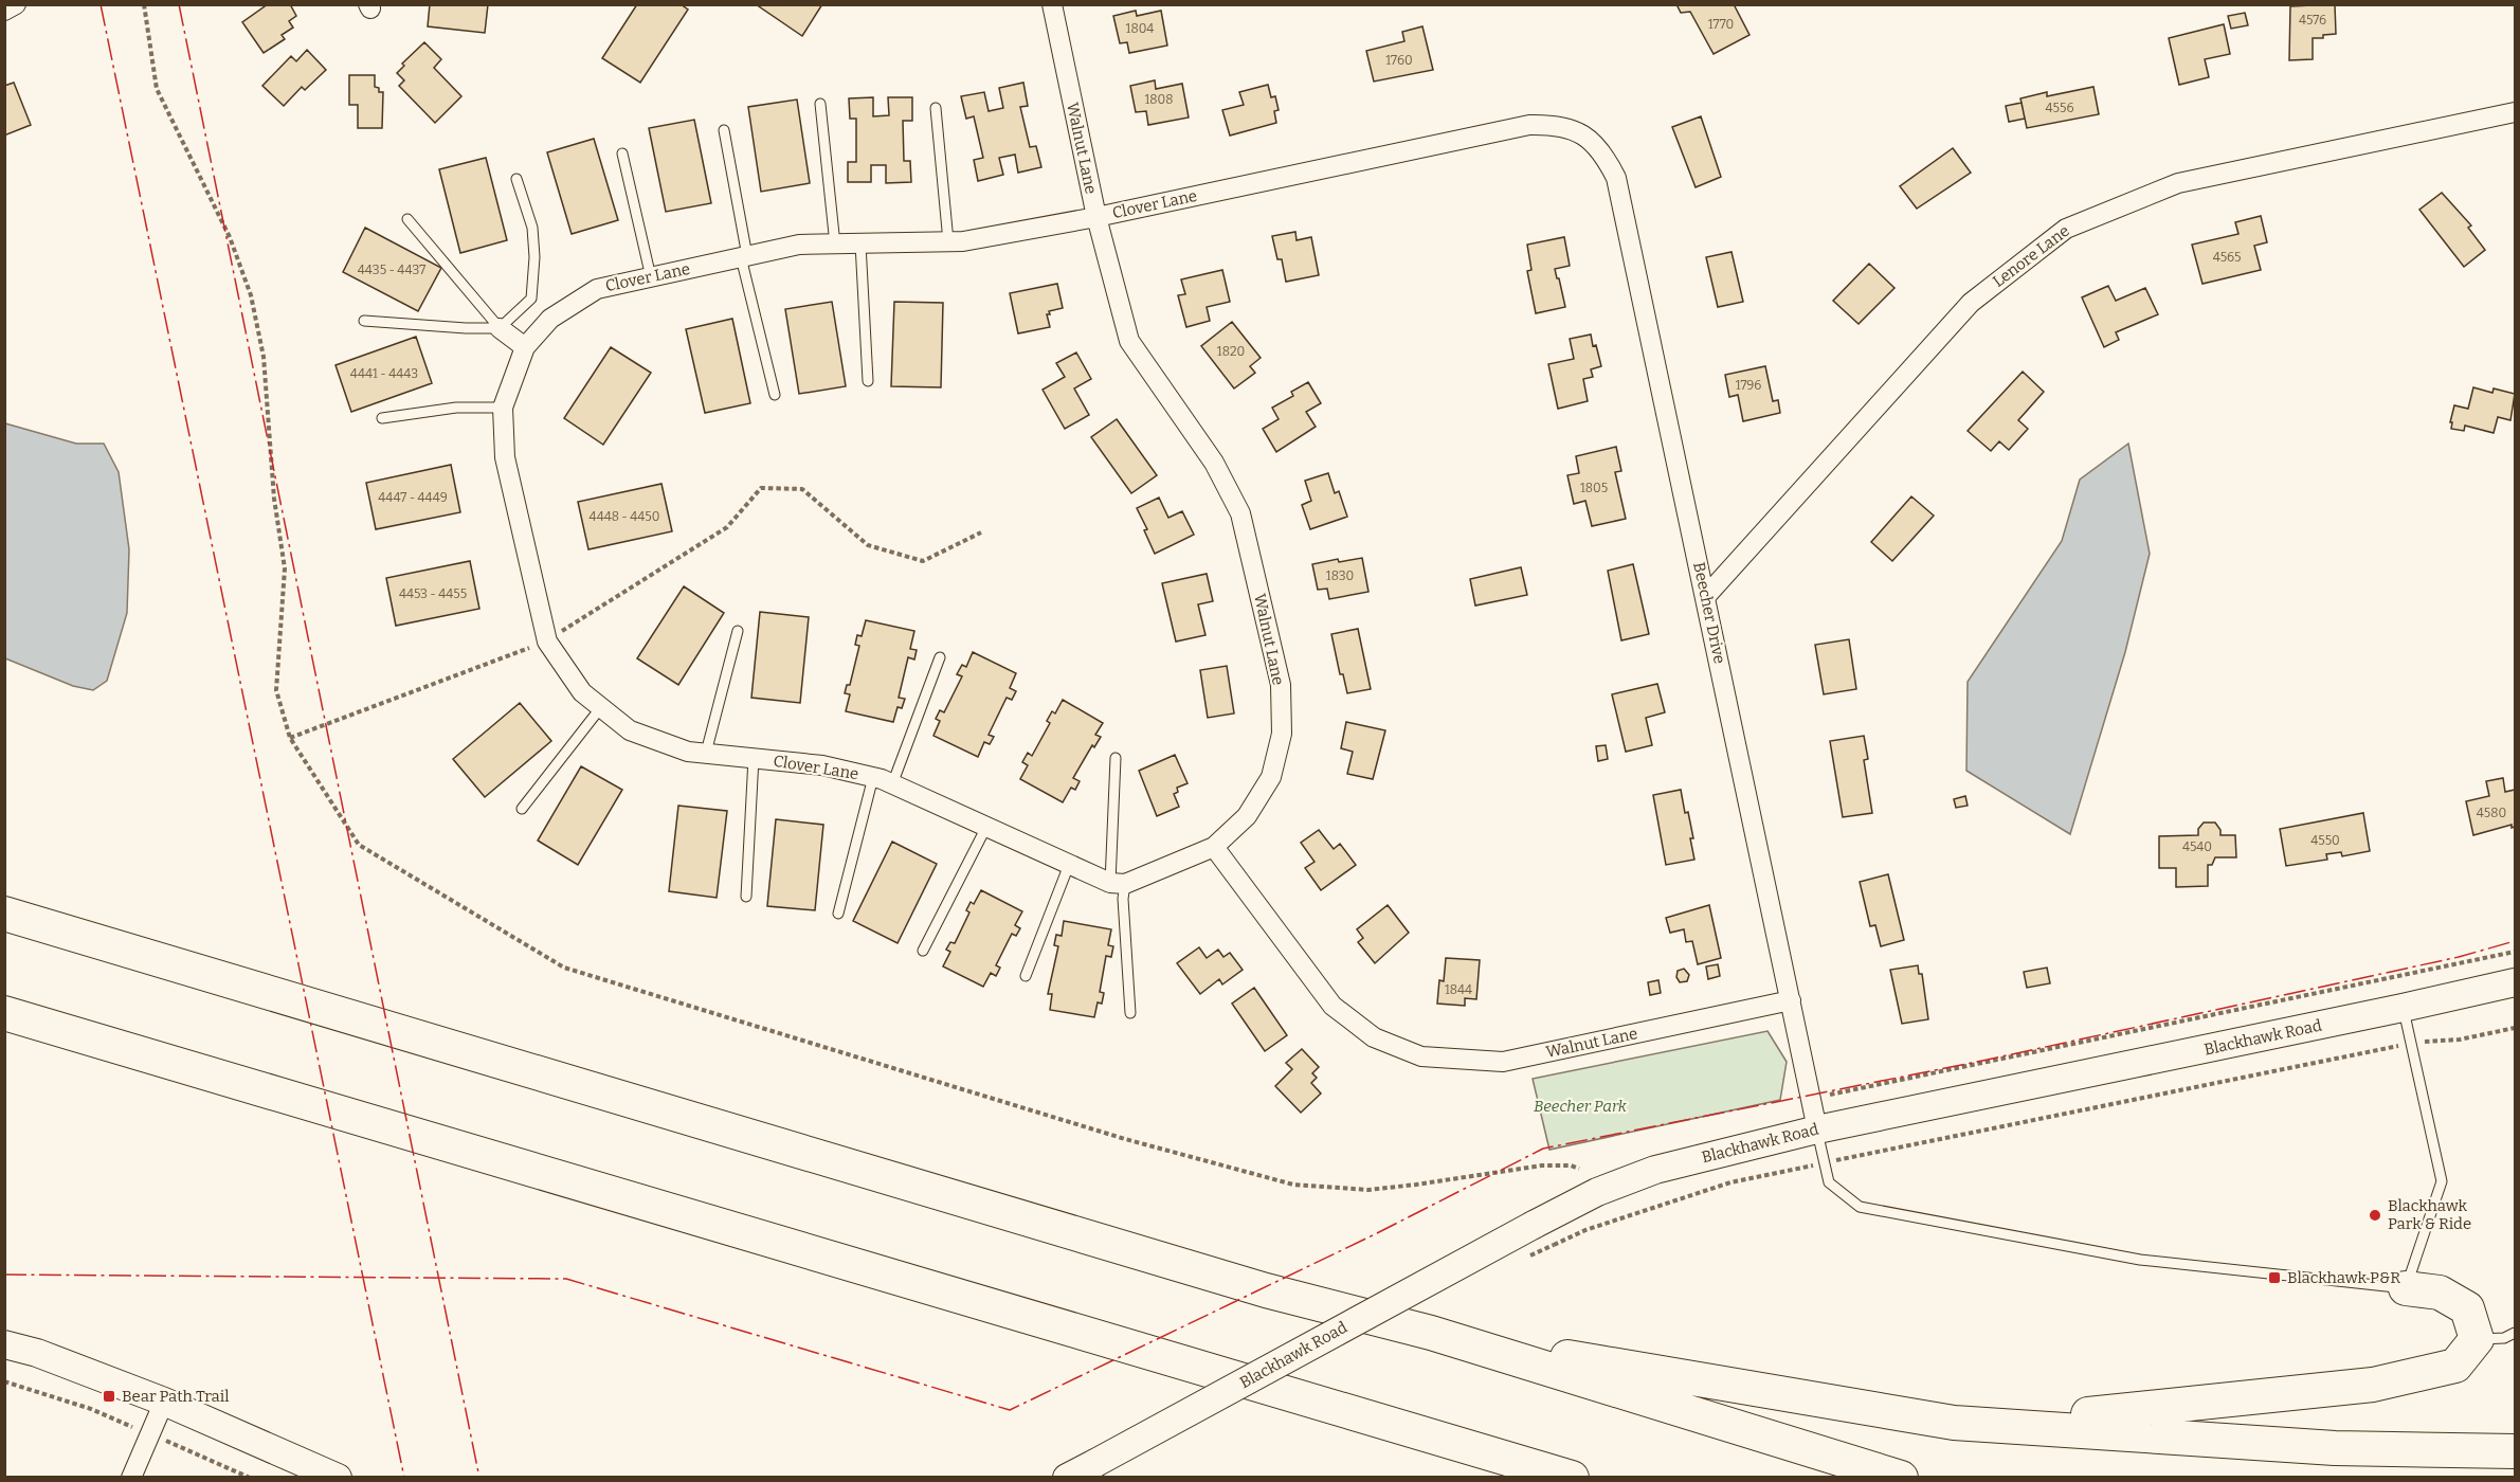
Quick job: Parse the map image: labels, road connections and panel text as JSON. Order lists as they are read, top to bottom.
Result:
{
  "streets": {
    "street": [
      "Walnut Lane",
      "Clover Lane",
      "Lenore Lane",
      "Beecher Drive",
      "Blackhawk Road"
    ]
  },
  "crossings": [
    ["Walnut Lane", "Clover Lane"],
    ["Walnut Lane", "Beecher Drive"],
    ["Clover Lane", "Beecher Drive"],
    ["Lenore Lane", "Beecher Drive"],
    ["Beecher Drive", "Blackhawk Road"]
  ],
  "parks": ["Beecher Park"],
  "places": {
    "other": ["Blackhawk Park & Ride"],
    "transit": ["Blackhawk P&R", "Bear Path Trail"]
  },
  "house_numbers": [
    "4576",
    "1770",
    "1804",
    "1760",
    "1808",
    "4556",
    "4565",
    "4435 - 4437",
    "1820",
    "4441 - 4443",
    "1796",
    "1805",
    "4447 - 4449",
    "4448 - 4450",
    "1830",
    "4453 - 4455",
    "4580",
    "4550",
    "4540",
    "1844"
  ]
}
